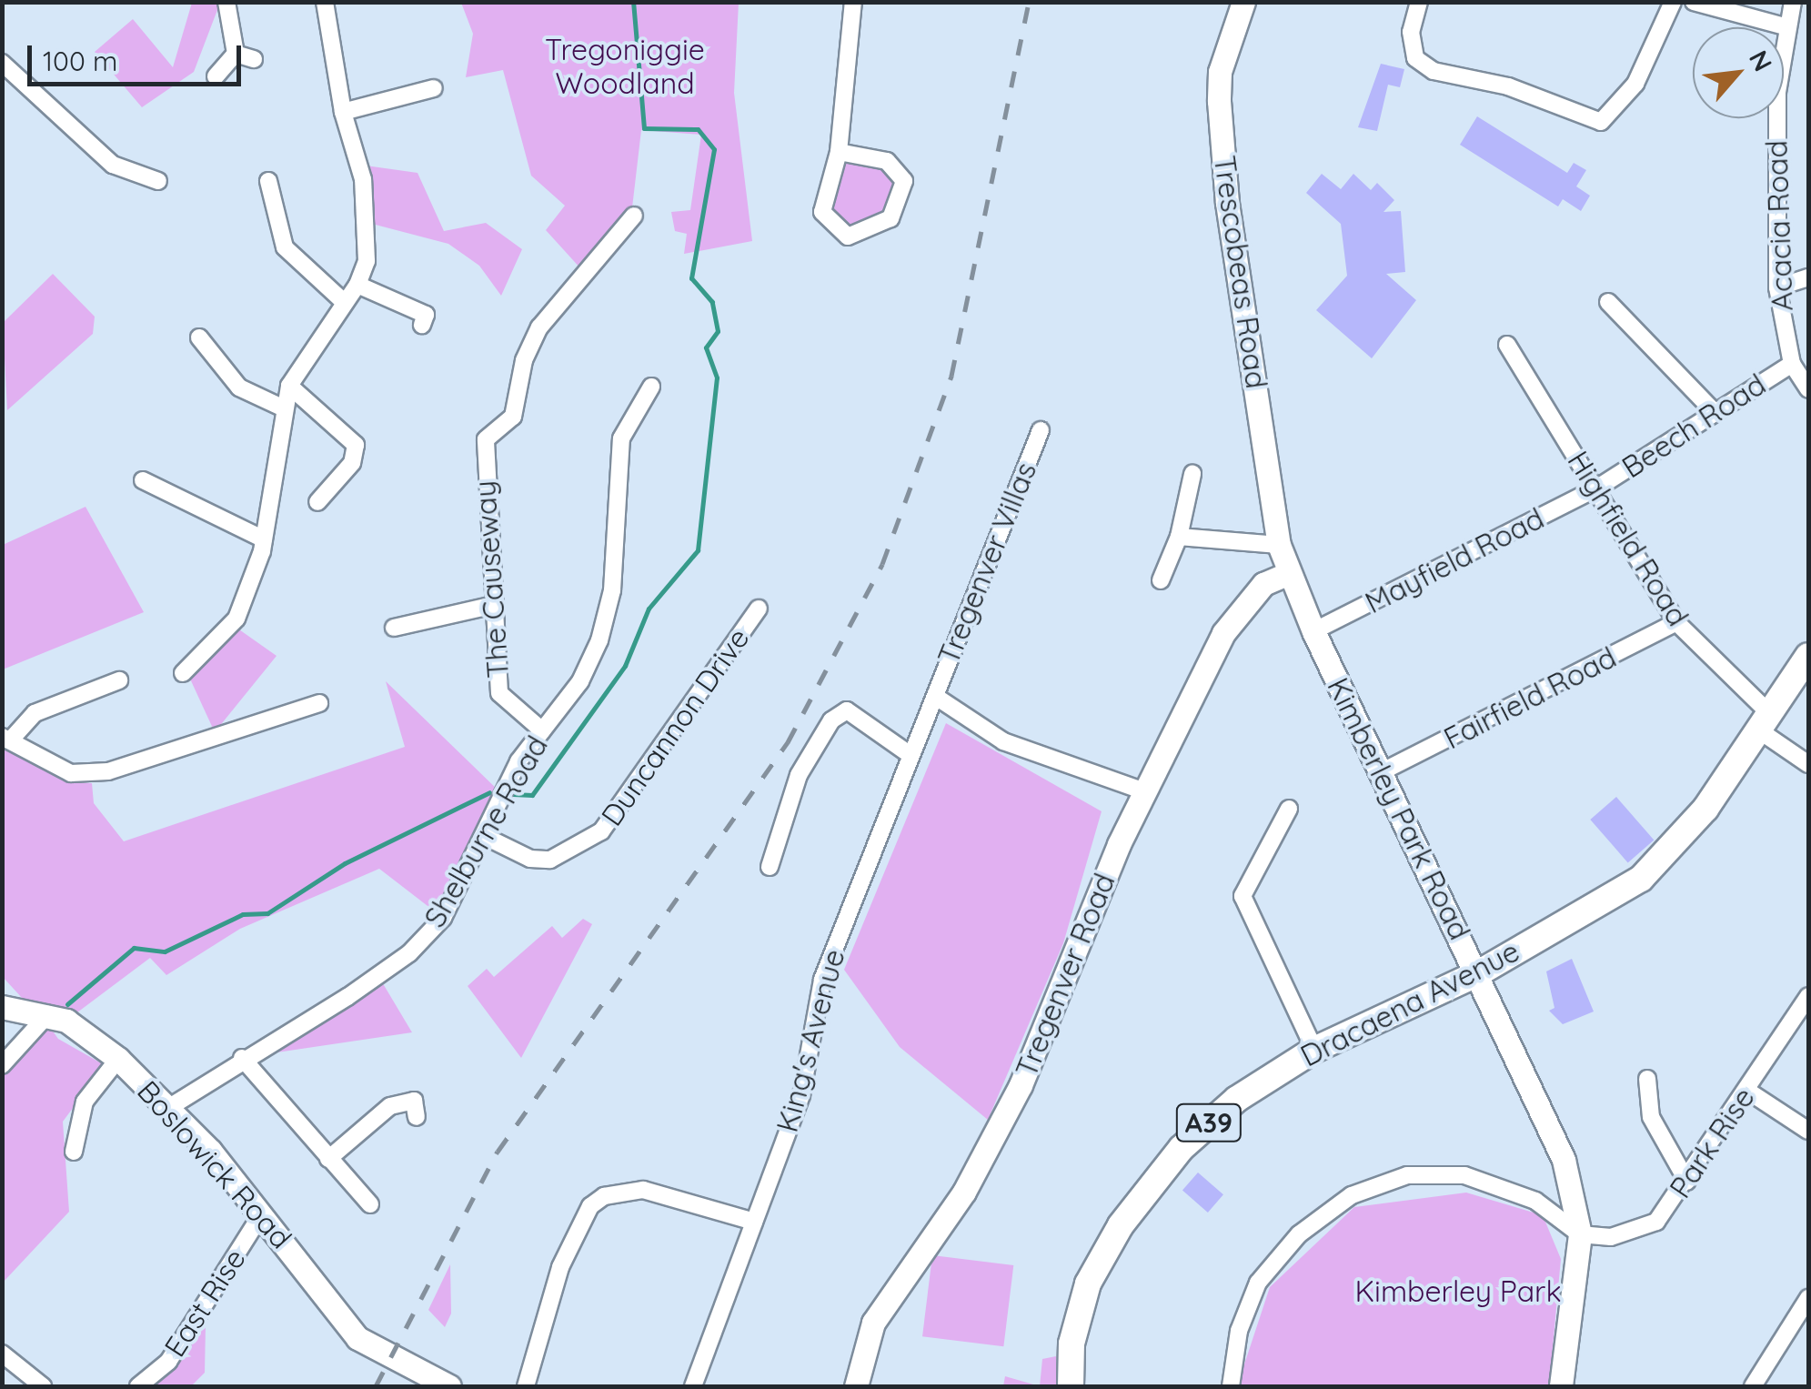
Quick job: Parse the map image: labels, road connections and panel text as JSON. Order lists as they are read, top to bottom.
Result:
{
  "streets": {
    "main road": ["Dracaena Avenue", "A39"],
    "street": [
      "Acacia Road",
      "Trescobeas Road",
      "Beech Road",
      "Highfield Road",
      "Mayfield Road",
      "Tregenver Villas",
      "The Causeway",
      "Fairfield Road",
      "Duncannon Drive",
      "Kimberley Park Road",
      "Shelburne Road",
      "Tregenver Road",
      "King's Avenue",
      "Park Rise",
      "Boslowick Road",
      "East Rise"
    ]
  },
  "crossings": [
    ["Acacia Road", "Beech Road"],
    ["Trescobeas Road", "Kimberley Park Road"],
    ["Beech Road", "Highfield Road"],
    ["Beech Road", "Mayfield Road"],
    ["Highfield Road", "Mayfield Road"],
    ["Highfield Road", "Fairfield Road"],
    ["Highfield Road", "Dracaena Avenue"],
    ["Mayfield Road", "Kimberley Park Road"],
    ["Tregenver Villas", "King's Avenue"],
    ["The Causeway", "Shelburne Road"],
    ["Fairfield Road", "Kimberley Park Road"],
    ["Duncannon Drive", "Shelburne Road"],
    ["Kimberley Park Road", "Tregenver Road"],
    ["Kimberley Park Road", "Dracaena Avenue"],
    ["Kimberley Park Road", "Park Rise"],
    ["Shelburne Road", "Boslowick Road"],
    ["Boslowick Road", "East Rise"]
  ],
  "parks": ["Tregoniggie Woodland", "Kimberley Park"],
  "scale_bar": "100 m",
  "north": "top right"
}
